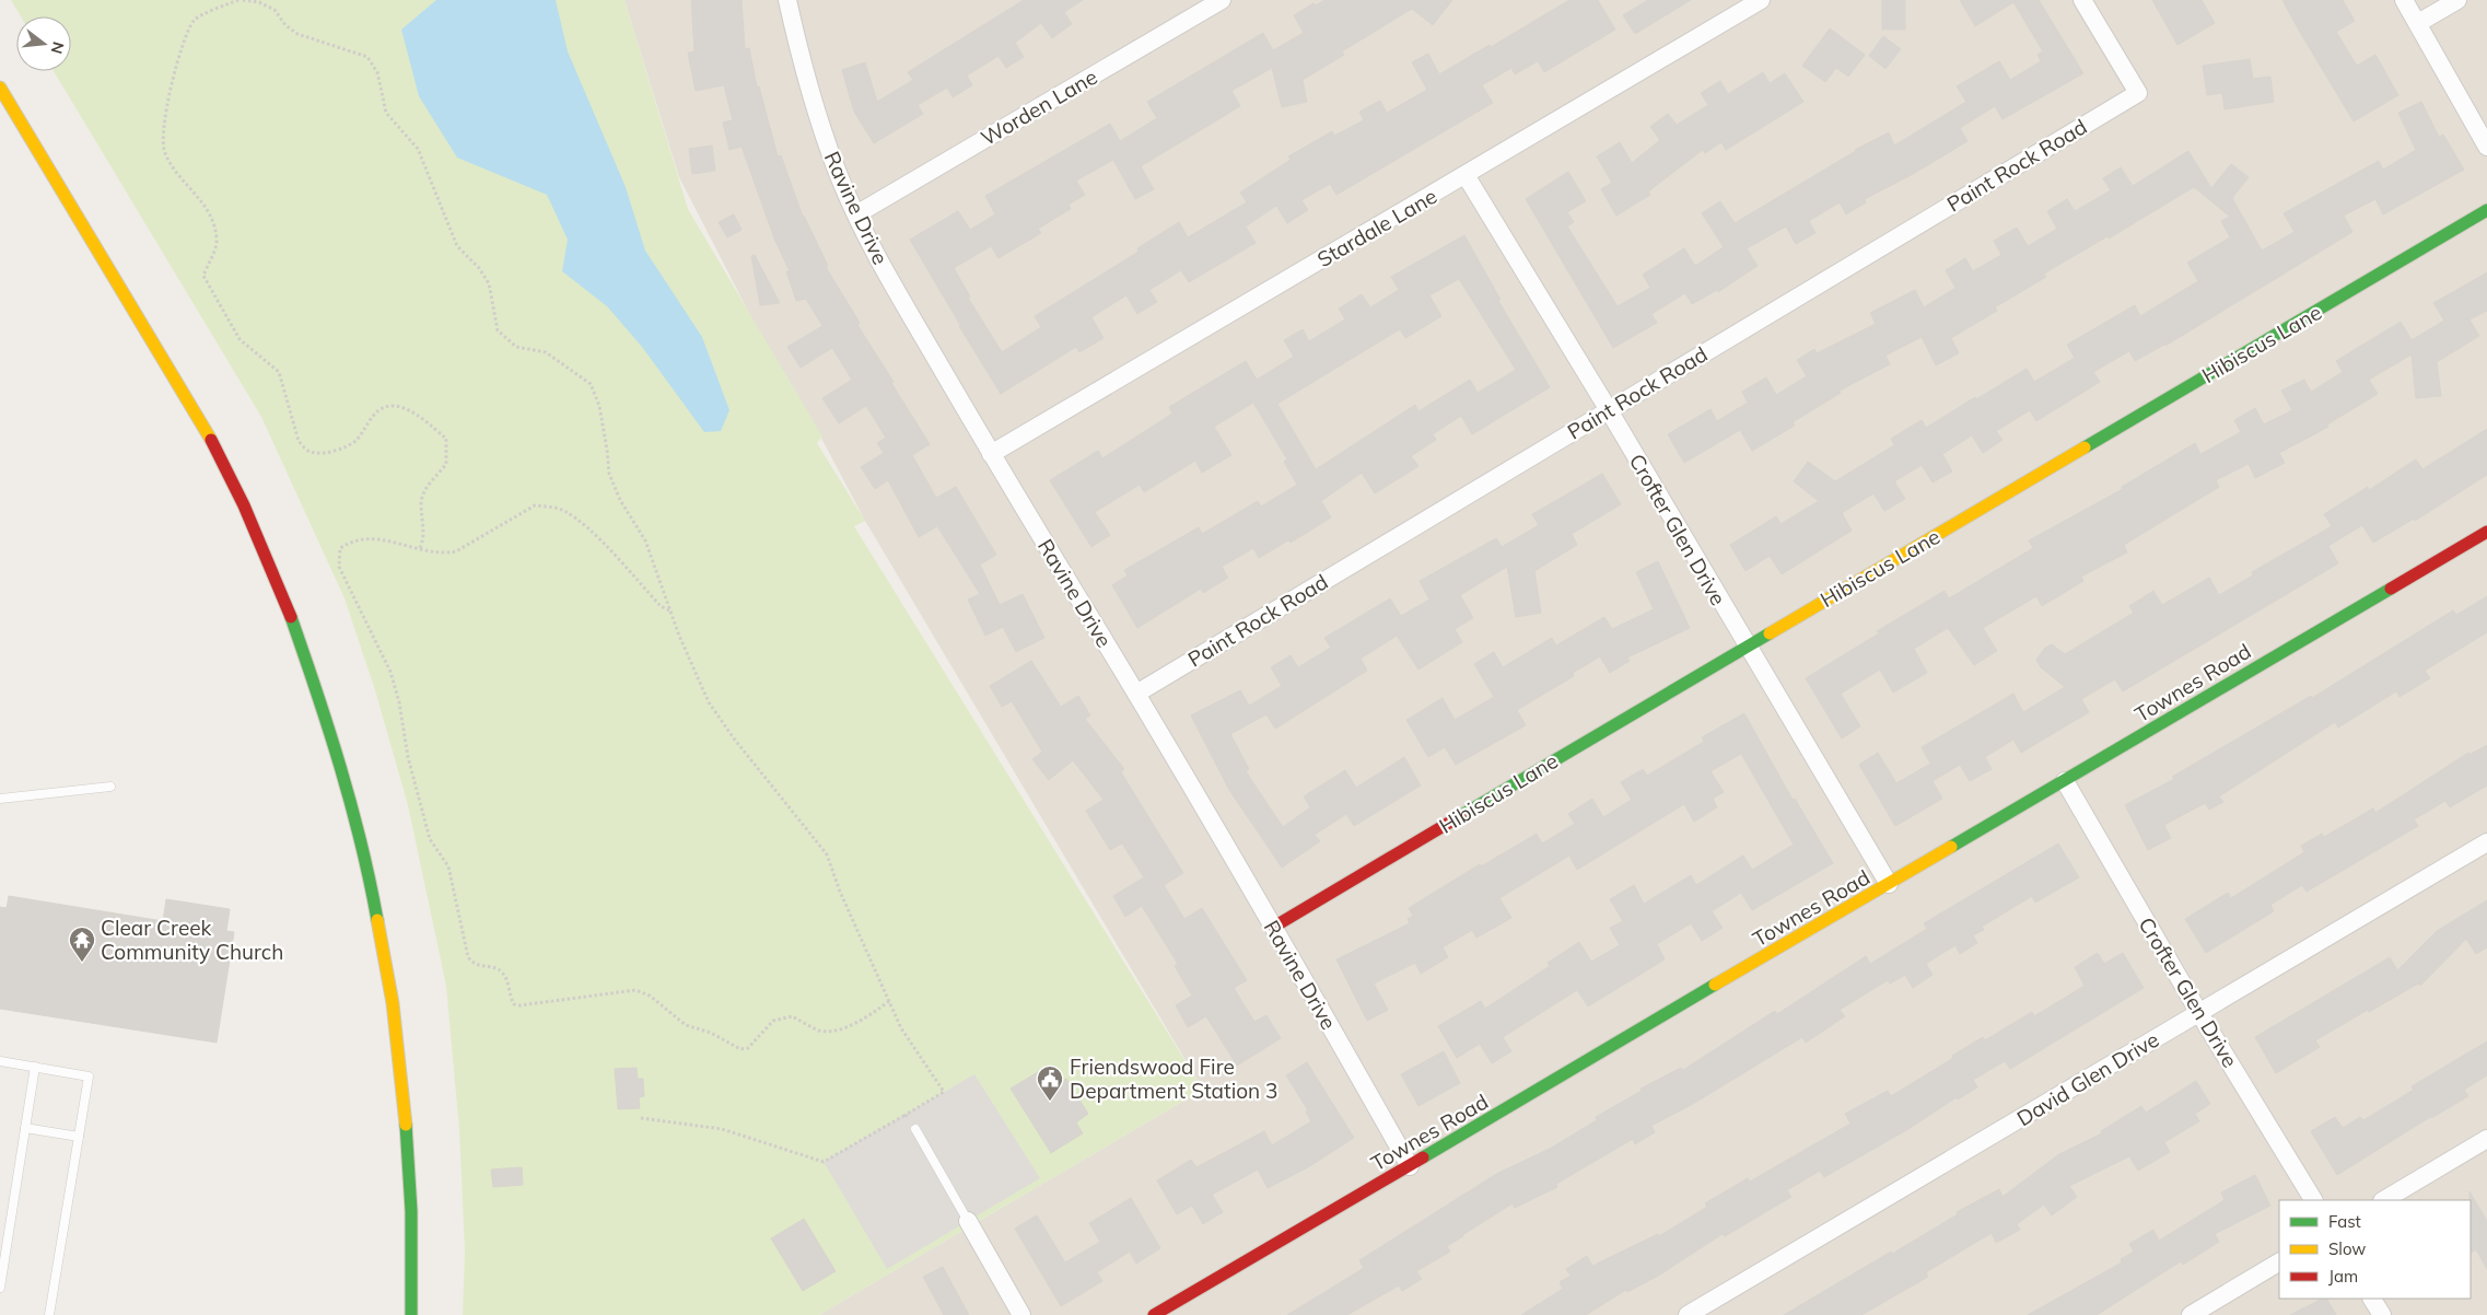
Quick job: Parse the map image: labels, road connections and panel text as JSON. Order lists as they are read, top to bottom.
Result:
{
  "streets": {
    "street": [
      "Worden Lane",
      "Paint Rock Road",
      "Ravine Drive",
      "Stardale Lane",
      "Hibiscus Lane",
      "Crofter Glen Drive",
      "Townes Road",
      "David Glen Drive"
    ]
  },
  "crossings": [
    ["Worden Lane", "Ravine Drive"],
    ["Paint Rock Road", "Ravine Drive"],
    ["Paint Rock Road", "Crofter Glen Drive"],
    ["Ravine Drive", "Stardale Lane"],
    ["Ravine Drive", "Hibiscus Lane"],
    ["Ravine Drive", "Townes Road"],
    ["Stardale Lane", "Crofter Glen Drive"],
    ["Hibiscus Lane", "Crofter Glen Drive"],
    ["Crofter Glen Drive", "Townes Road"],
    ["Crofter Glen Drive", "David Glen Drive"]
  ],
  "places": {
    "temple": ["Clear Creek Community Church"],
    "public building": ["Friendswood Fire Department Station 3"]
  },
  "legend": ["Fast", "Slow", "Jam"],
  "north": "right"
}
